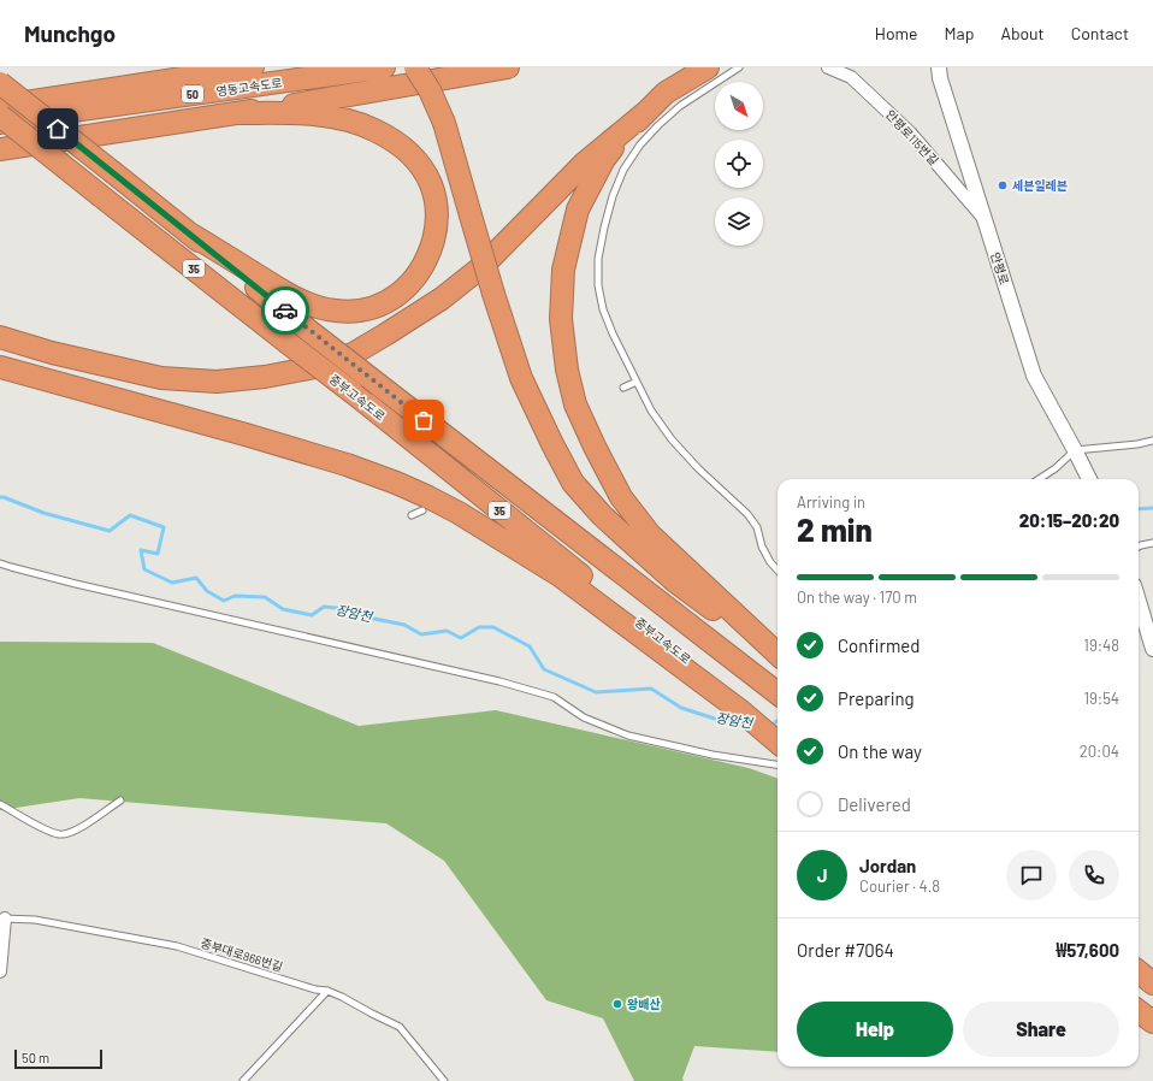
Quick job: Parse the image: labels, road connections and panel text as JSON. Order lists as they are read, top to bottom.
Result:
{
  "streets": {
    "highway": [
      "영동고속도로",
      "50",
      "35",
      "중부고속도로"
    ],
    "street": ["안평로115번길", "안평로"],
    "lane": ["중부대로866번길"]
  },
  "crossings": [
    ["안평로115번길", "안평로"]
  ],
  "water": ["장암천"],
  "places": ["세븐일레븐", "왕배산"],
  "scale_bar": "50 m",
  "north": "bottom right",
  "page": {
    "header": "Munchgo",
    "nav": [
      "Home",
      "Map",
      "About",
      "Contact"
    ],
    "heading": ["2 min", "Arriving in", "20:15–20:20"],
    "panel": [
      "Jordan",
      "Courier · 4.8",
      "Order #7064",
      "₩57,600"
    ],
    "bar": "On the way · 170 m",
    "list": [
      ["Confirmed", "19:48"],
      ["Preparing", "19:54"],
      ["On the way", "20:04"],
      "Delivered"
    ],
    "round": "J",
    "buttons": ["Help", "Share"],
    "scale": "50 m"
  }
}
